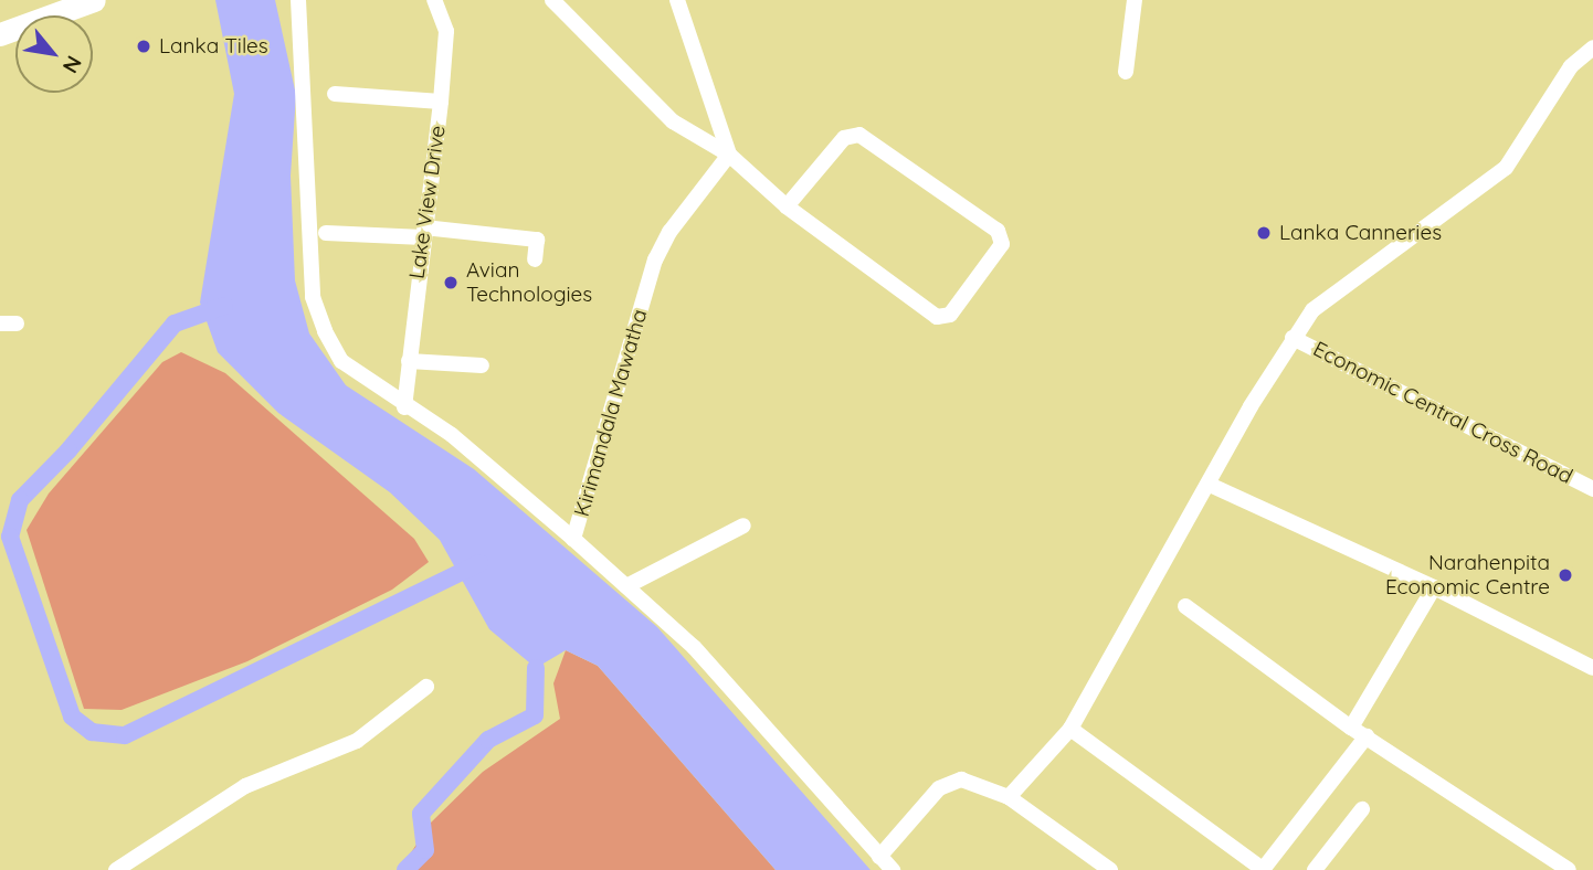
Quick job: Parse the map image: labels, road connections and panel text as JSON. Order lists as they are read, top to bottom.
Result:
{
  "streets": {
    "street": ["Lake View Drive", "Kirimandala Mawatha", "Economic Central Cross Road"]
  },
  "places": [
    "Lanka Tiles",
    "Lanka Canneries",
    "Avian Technologies",
    "Narahenpita Economic Centre"
  ],
  "north": "bottom right"
}
